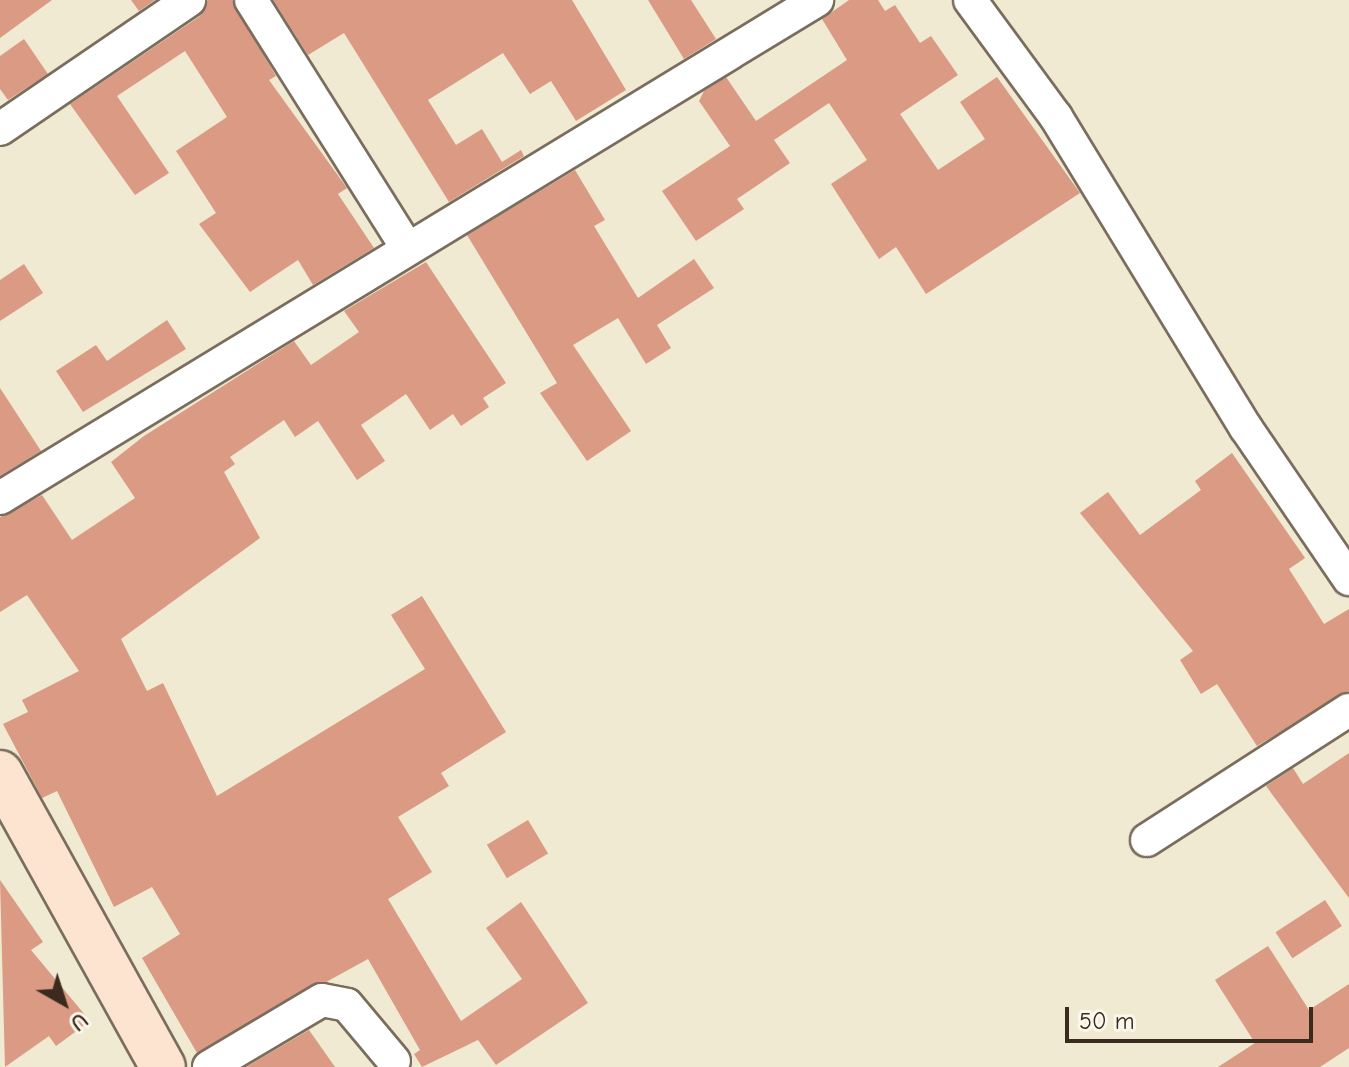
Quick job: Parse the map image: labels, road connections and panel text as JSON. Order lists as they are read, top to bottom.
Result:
{
  "scale_bar": "50 m",
  "north": "bottom right"
}
